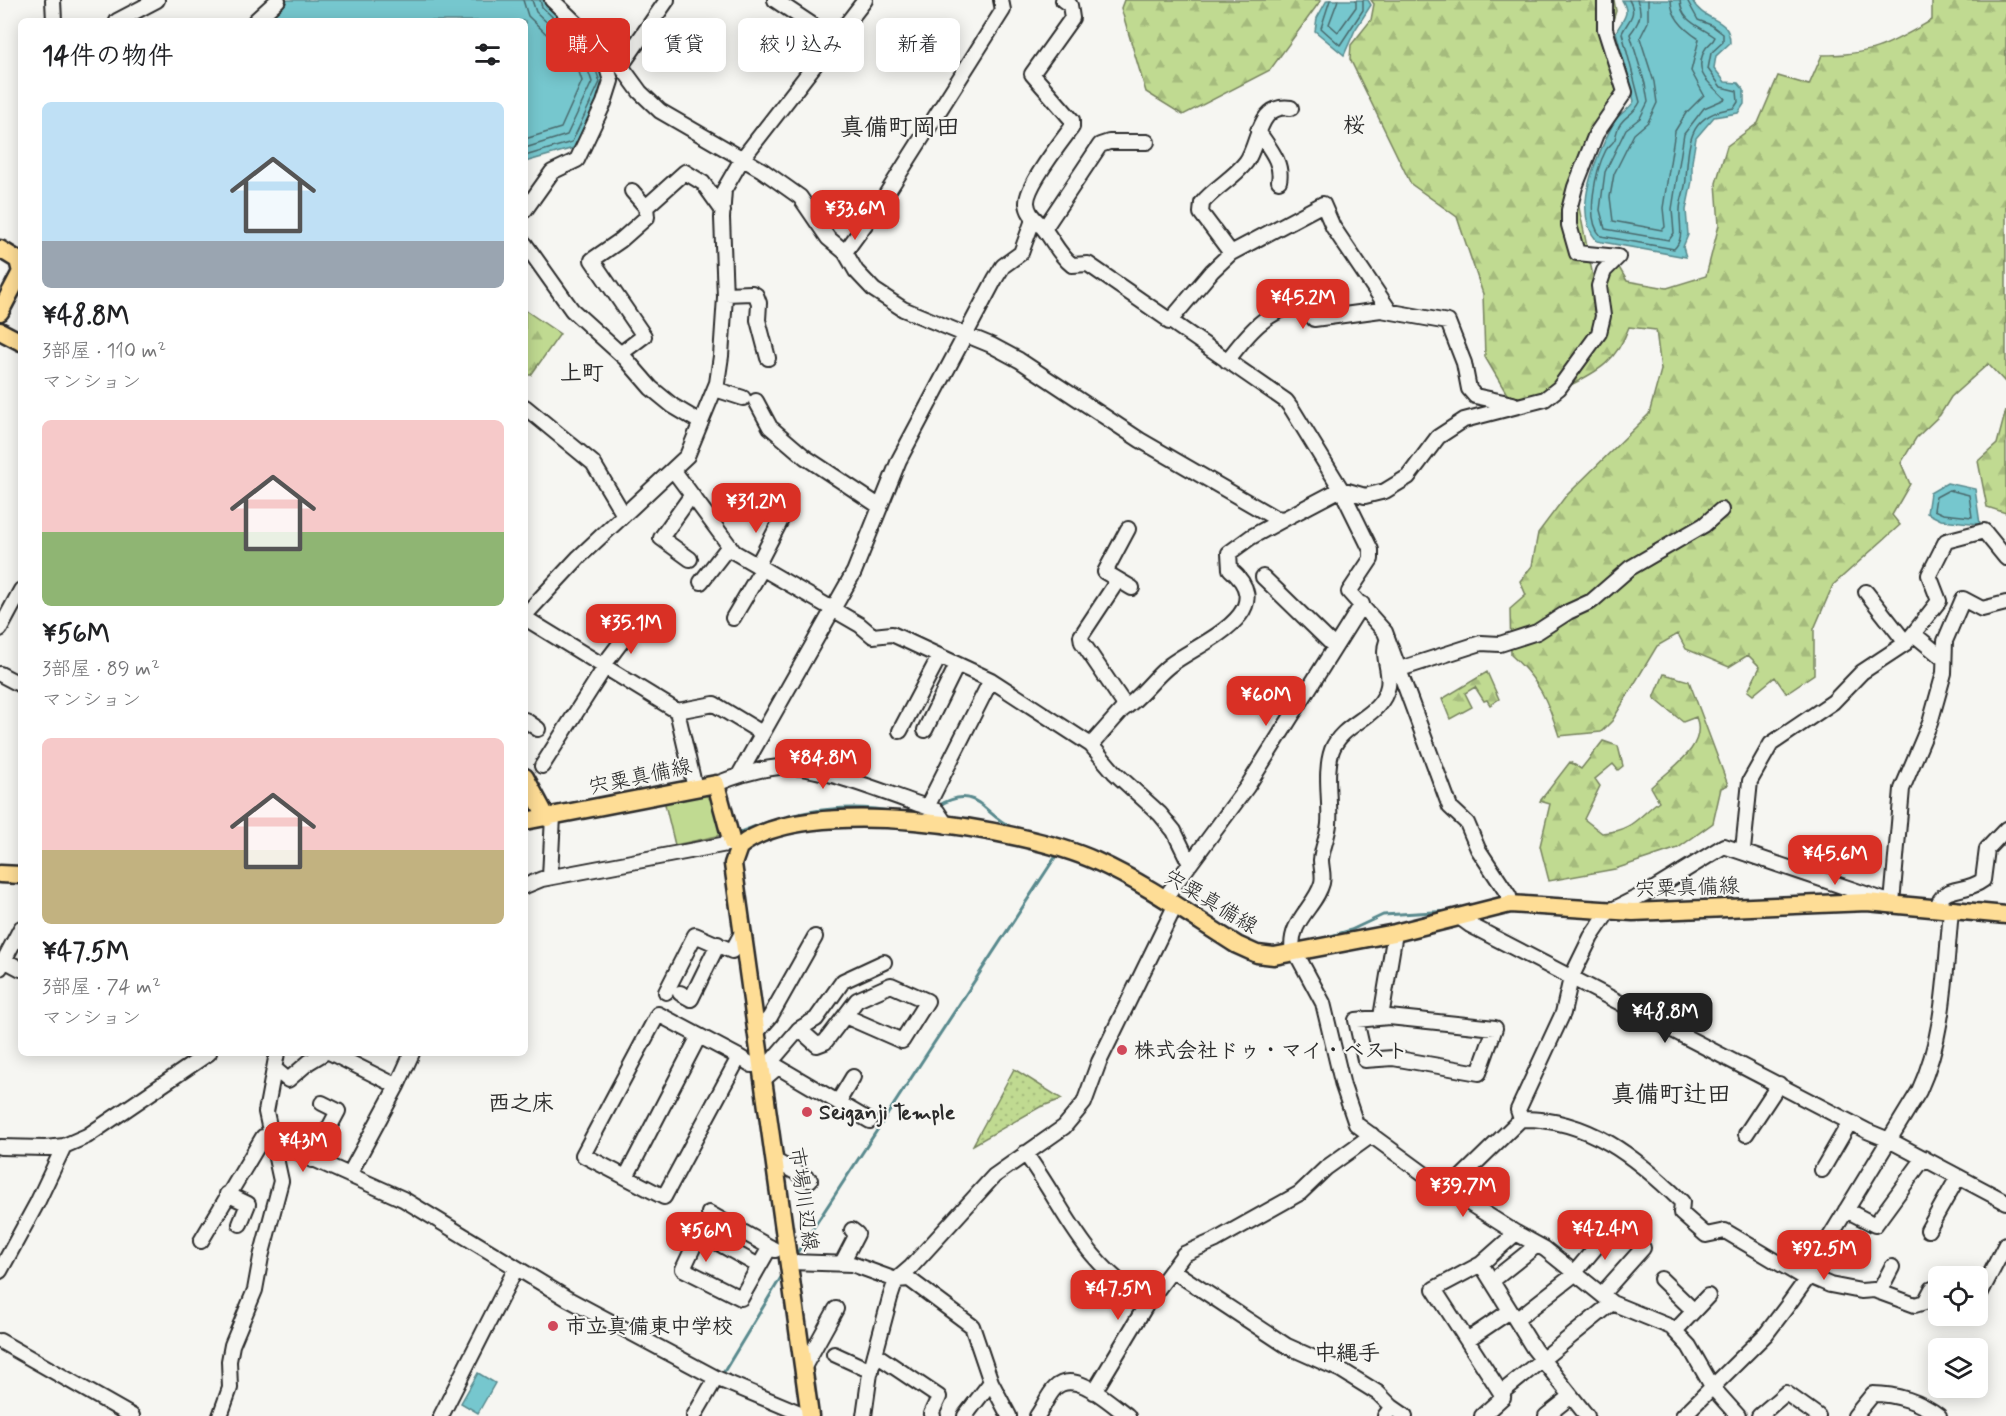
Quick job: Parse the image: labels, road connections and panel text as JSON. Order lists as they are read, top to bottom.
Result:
{
  "streets": {
    "main road": ["宍粟真備線", "市場川辺線"]
  },
  "crossings": [
    ["宍粟真備線", "市場川辺線"]
  ],
  "districts": [
    "桜",
    "真備町岡田",
    "上町",
    "真備町辻田",
    "西之床",
    "中縄手"
  ],
  "places": ["株式会社ドゥ・マイ・ベスト", "Seiganji Temple", "市立真備東中学校"],
  "page": {
    "chip": [
      "購入",
      "賃貸",
      "絞り込み",
      "新着"
    ],
    "heading": "14件の物件",
    "list": [
      {
        "name": "¥48.8M",
        "note": "3部屋 · 110 m² · マンション"
      },
      {
        "name": "¥56M",
        "note": "3部屋 · 89 m² · マンション"
      },
      {
        "name": "¥47.5M",
        "note": "3部屋 · 74 m² · マンション"
      }
    ],
    "price": [
      "¥33.6M",
      "¥45.2M",
      "¥31.2M",
      "¥35.1M",
      "¥60M",
      "¥84.8M",
      "¥45.6M",
      "¥48.8M",
      "¥43M",
      "¥39.7M",
      "¥42.4M",
      "¥56M",
      "¥92.5M",
      "¥47.5M"
    ]
  }
}
